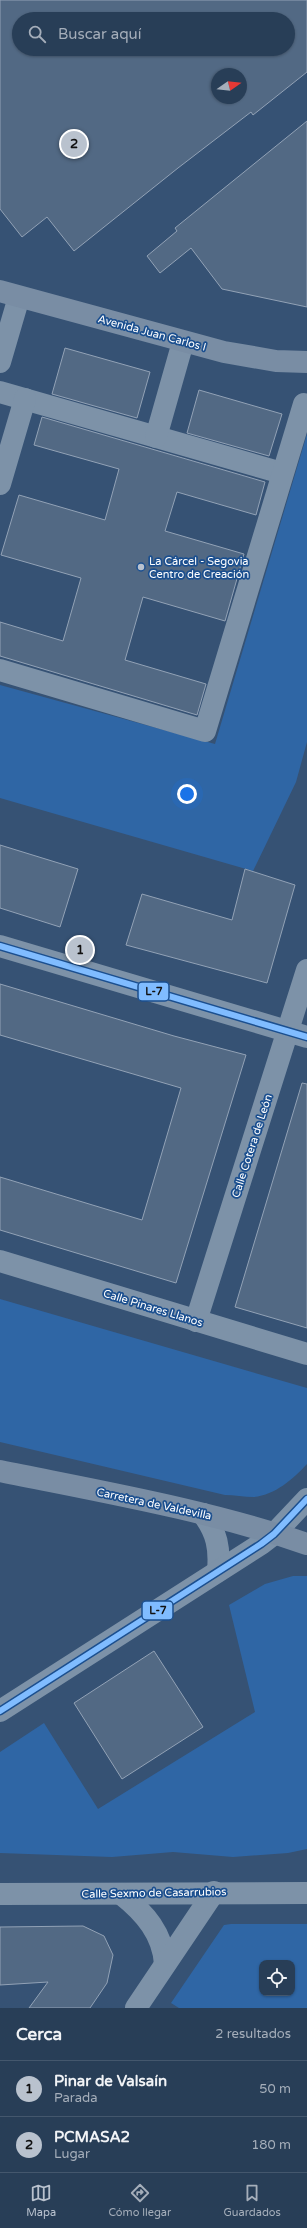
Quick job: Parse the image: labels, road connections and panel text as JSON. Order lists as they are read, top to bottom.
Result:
{
  "streets": {
    "street": [
      "Avenida Juan Carlos I",
      "Calle Cotera de León",
      "Calle Pinares Llanos",
      "Carretera de Valdevilla",
      "Calle Sexmo de Casarrubios"
    ]
  },
  "crossings": [
    ["Calle Cotera de León", "Calle Pinares Llanos"]
  ],
  "places": ["La Cárcel - Segovia Centro de Creación"],
  "lines": ["transit line L-7"],
  "north": "right",
  "page": {
    "search": "Buscar aquí",
    "pins": ["2", "1"],
    "heading": ["Cerca", "2 resultados"],
    "list": [
      {
        "mark": "1",
        "name": "Pinar de Valsaín",
        "note": "Parada",
        "value": "50 m"
      },
      {
        "mark": "2",
        "name": "PCMASA2",
        "note": "Lugar",
        "value": "180 m"
      }
    ],
    "nav": ["Mapa", "Cómo llegar", "Guardados"]
  }
}
